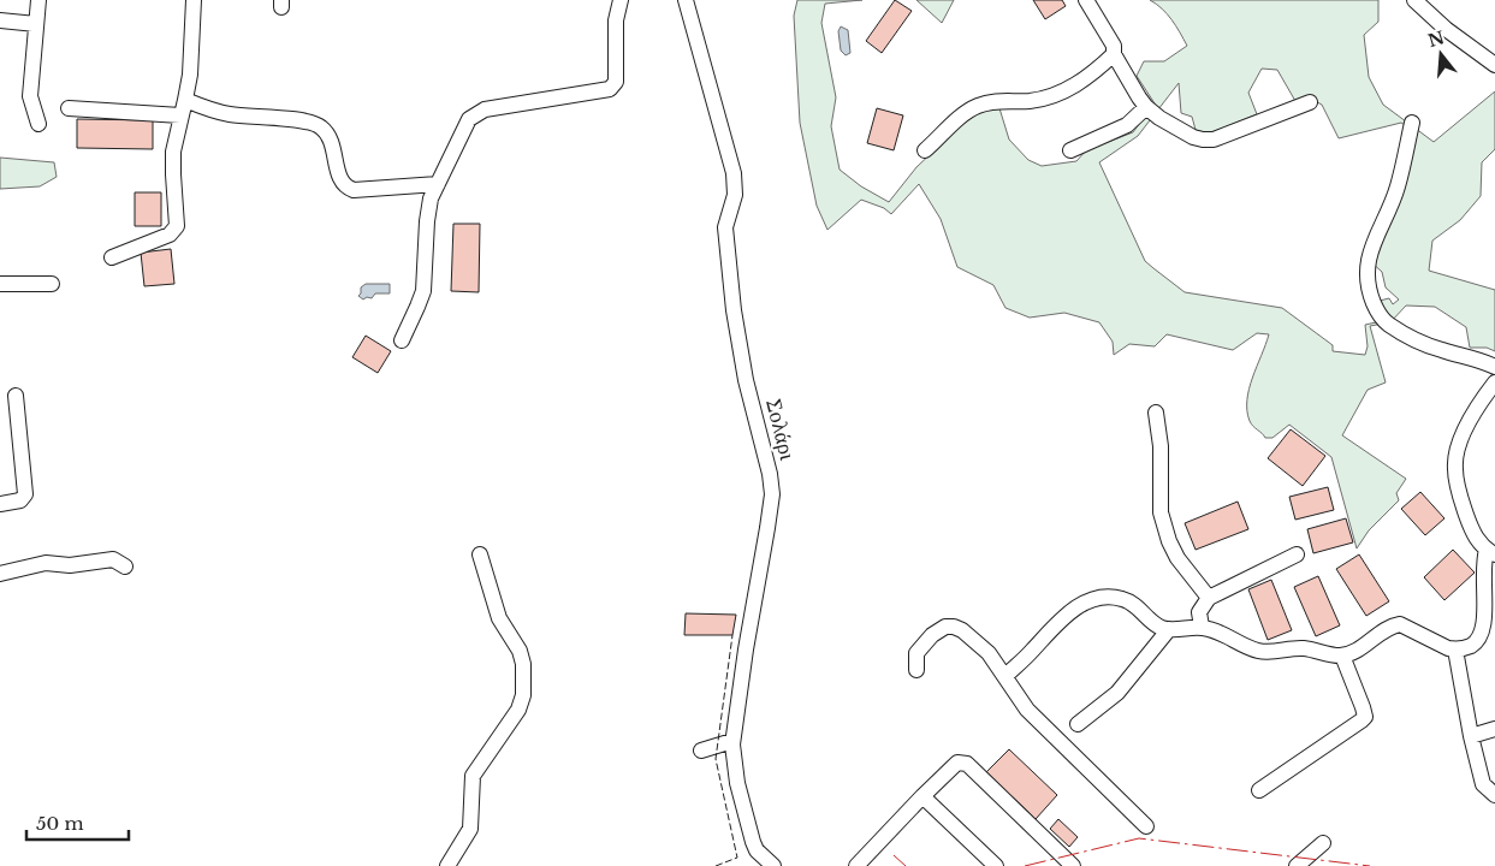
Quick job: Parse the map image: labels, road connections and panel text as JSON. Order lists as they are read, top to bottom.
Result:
{
  "streets": {
    "street": ["Σολάρι"]
  },
  "scale_bar": "50 m",
  "north": "top"
}
